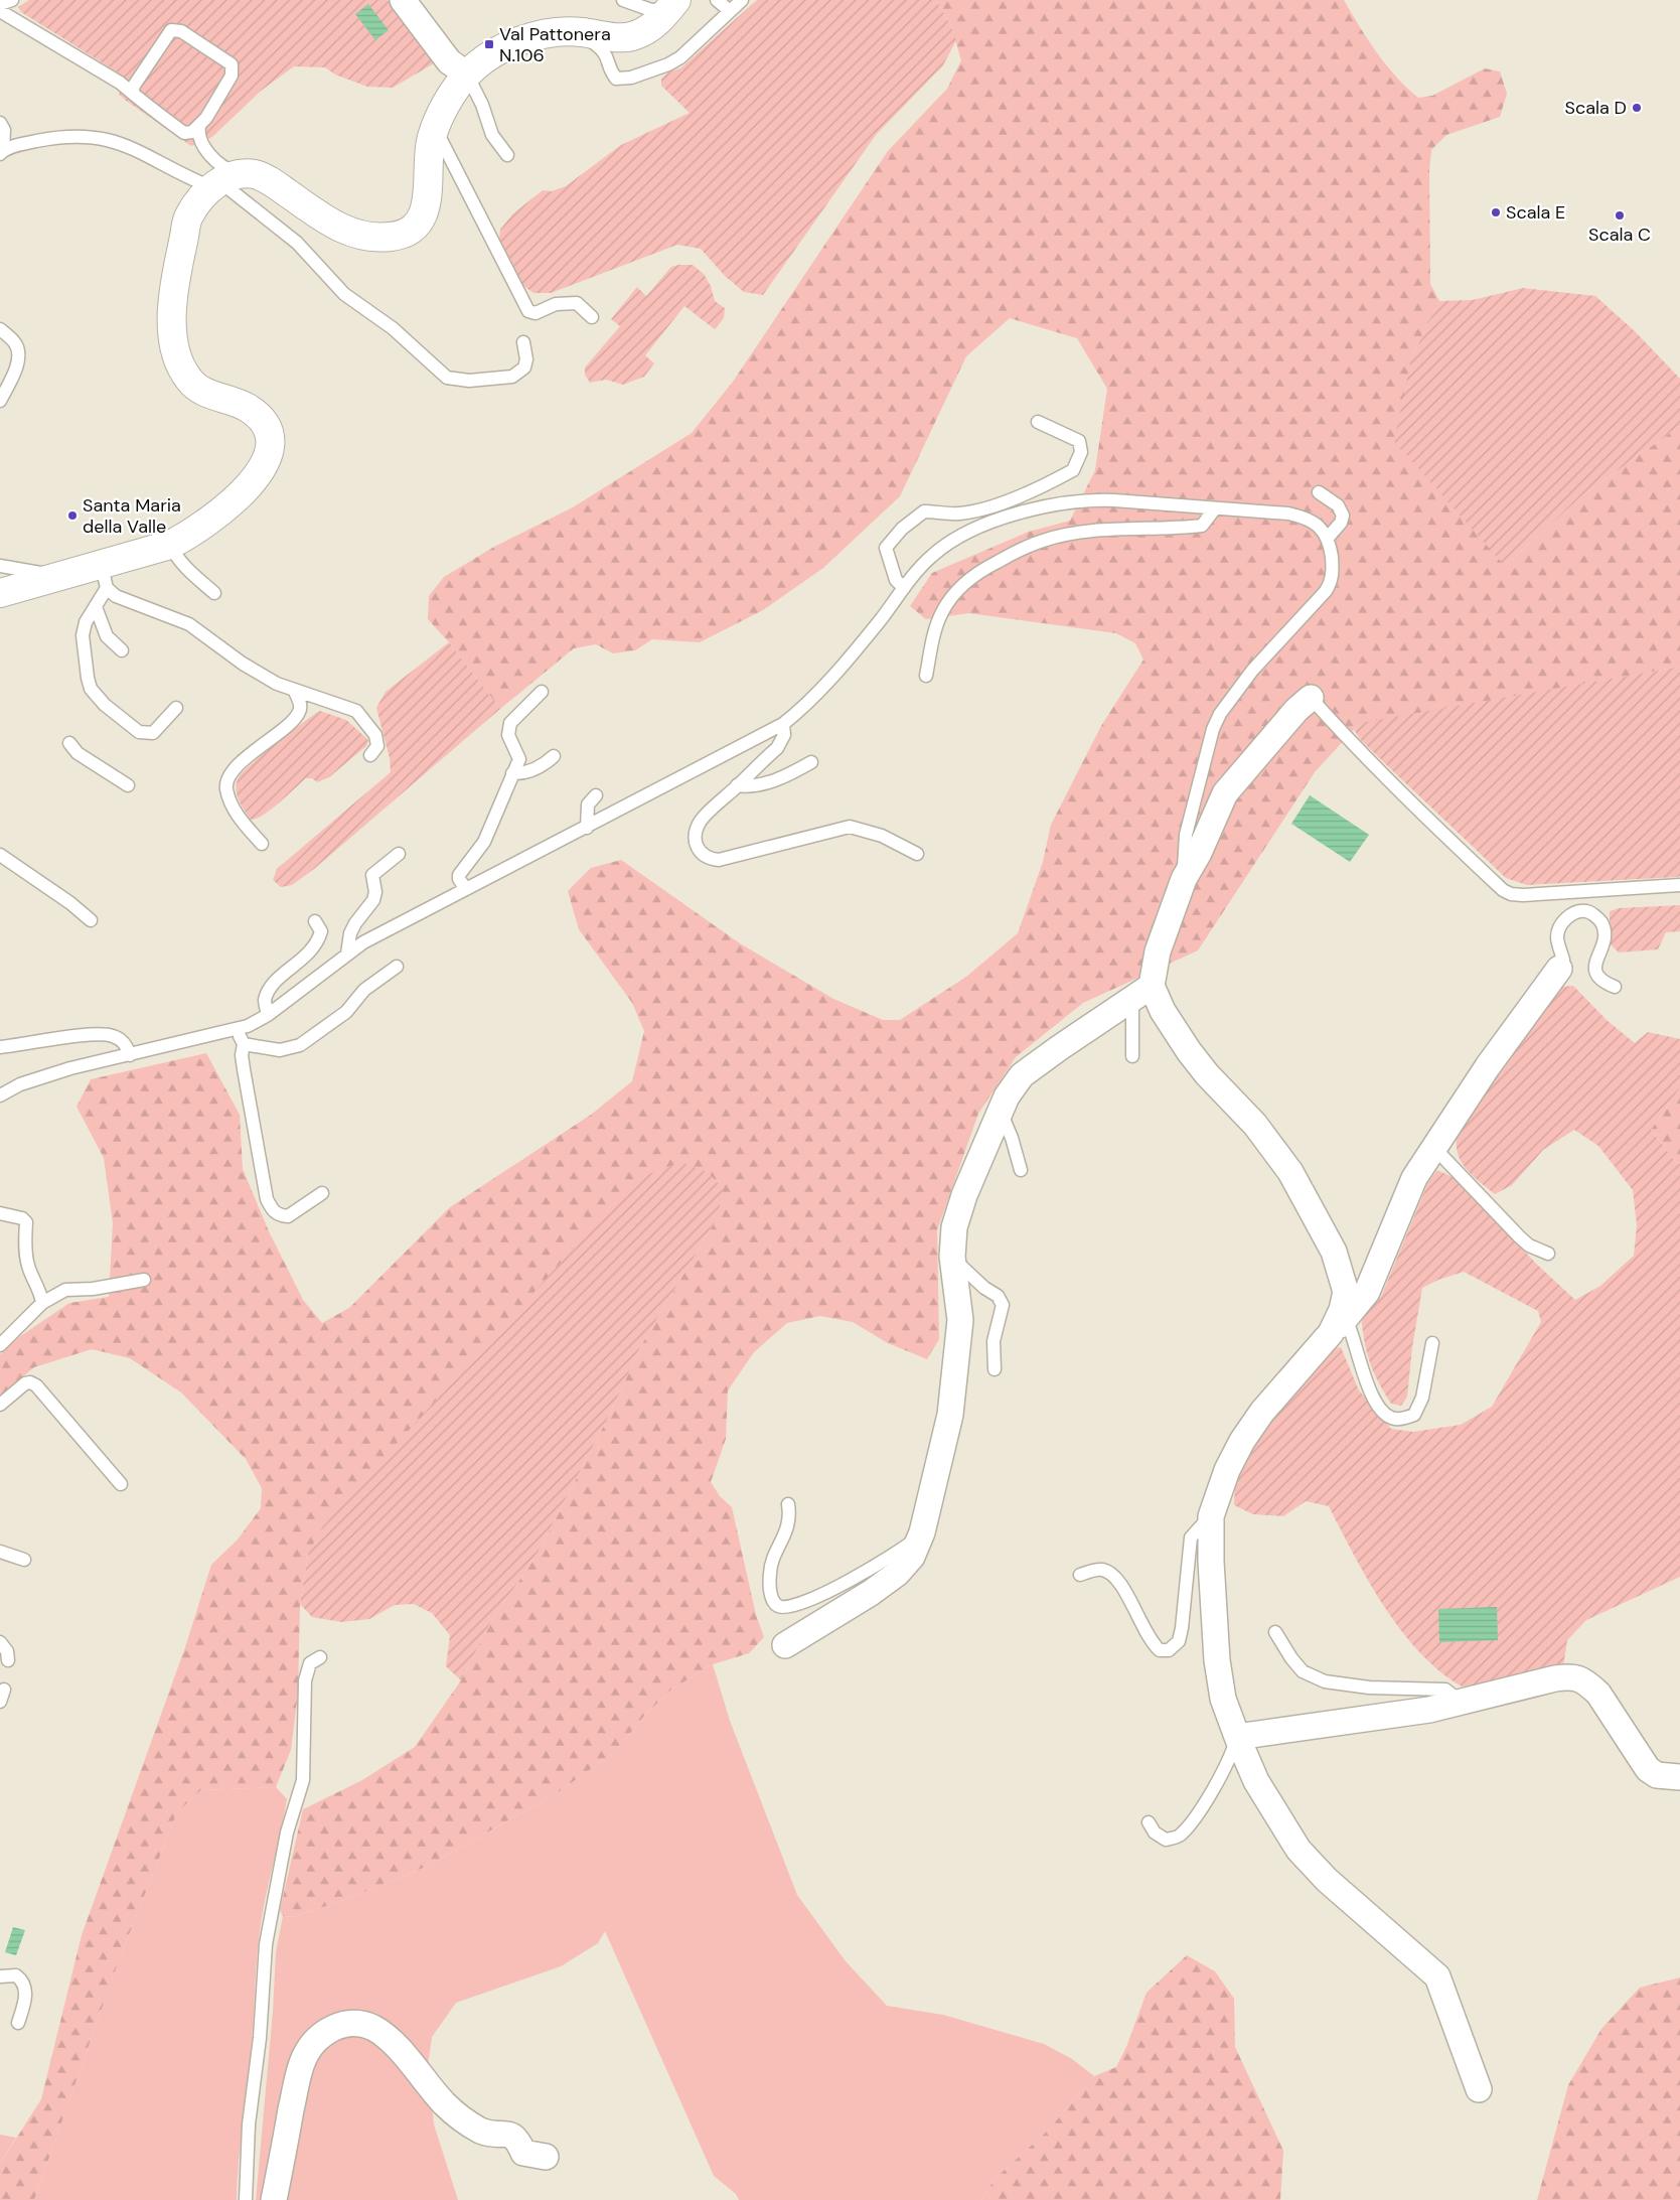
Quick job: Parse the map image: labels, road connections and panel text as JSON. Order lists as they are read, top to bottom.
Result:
{
  "places": {
    "transit": ["Val Pattonera N.106"],
    "other": [
      "Scala D",
      "Scala E",
      "Scala C",
      "Santa Maria della Valle"
    ]
  }
}
